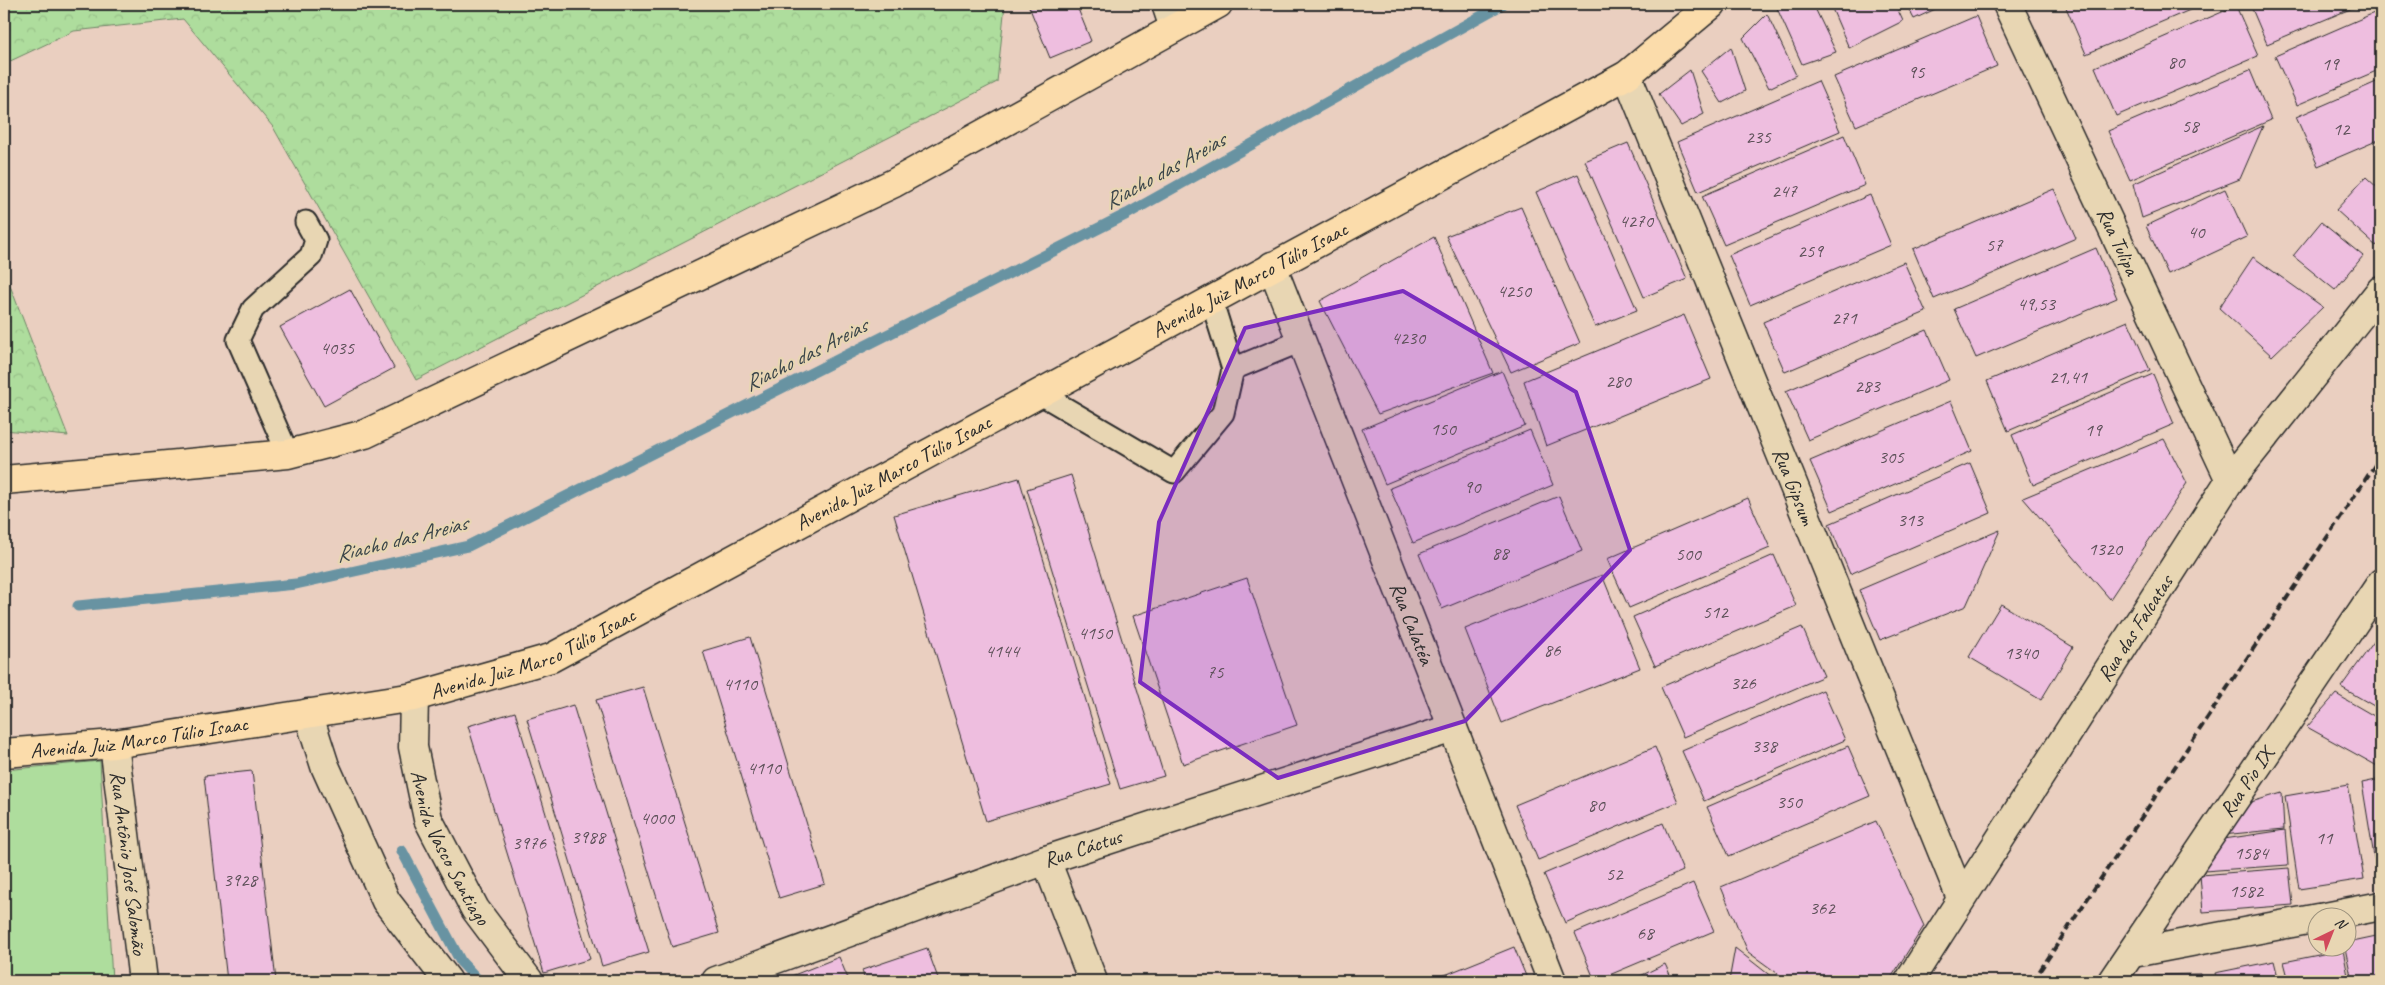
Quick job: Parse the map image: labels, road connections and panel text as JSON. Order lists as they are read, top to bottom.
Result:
{
  "streets": {
    "main road": ["Avenida Juiz Marco Túlio Isaac"],
    "street": [
      "Rua Tulipa",
      "Rua Gipsum",
      "Rua Calatéa",
      "Rua das Falcatas",
      "Rua Pio IX",
      "Avenida Vasco Santiago",
      "Rua Cáctus",
      "Rua Antônio José Salomão"
    ]
  },
  "crossings": [
    ["Rua Tulipa", "Rua das Falcatas"],
    ["Avenida Juiz Marco Túlio Isaac", "Rua Gipsum"],
    ["Avenida Juiz Marco Túlio Isaac", "Rua Calatéa"],
    ["Avenida Juiz Marco Túlio Isaac", "Avenida Vasco Santiago"],
    ["Avenida Juiz Marco Túlio Isaac", "Rua Antônio José Salomão"],
    ["Rua Gipsum", "Rua das Falcatas"],
    ["Rua Calatéa", "Rua Cáctus"]
  ],
  "water": ["Riacho das Areias"],
  "house_numbers": [
    "80",
    "19",
    "95",
    "58",
    "12",
    "235",
    "247",
    "4270",
    "40",
    "57",
    "259",
    "4250",
    "49,53",
    "271",
    "4230",
    "4035",
    "21,41",
    "280",
    "283",
    "150",
    "19",
    "305",
    "90",
    "313",
    "1320",
    "88",
    "500",
    "512",
    "4150",
    "86",
    "4144",
    "1340",
    "75",
    "326",
    "4110",
    "338",
    "4110",
    "350",
    "80",
    "4000",
    "3988",
    "11",
    "3976",
    "1584",
    "52",
    "3928",
    "1582",
    "362",
    "68"
  ],
  "north": "top right"
}
